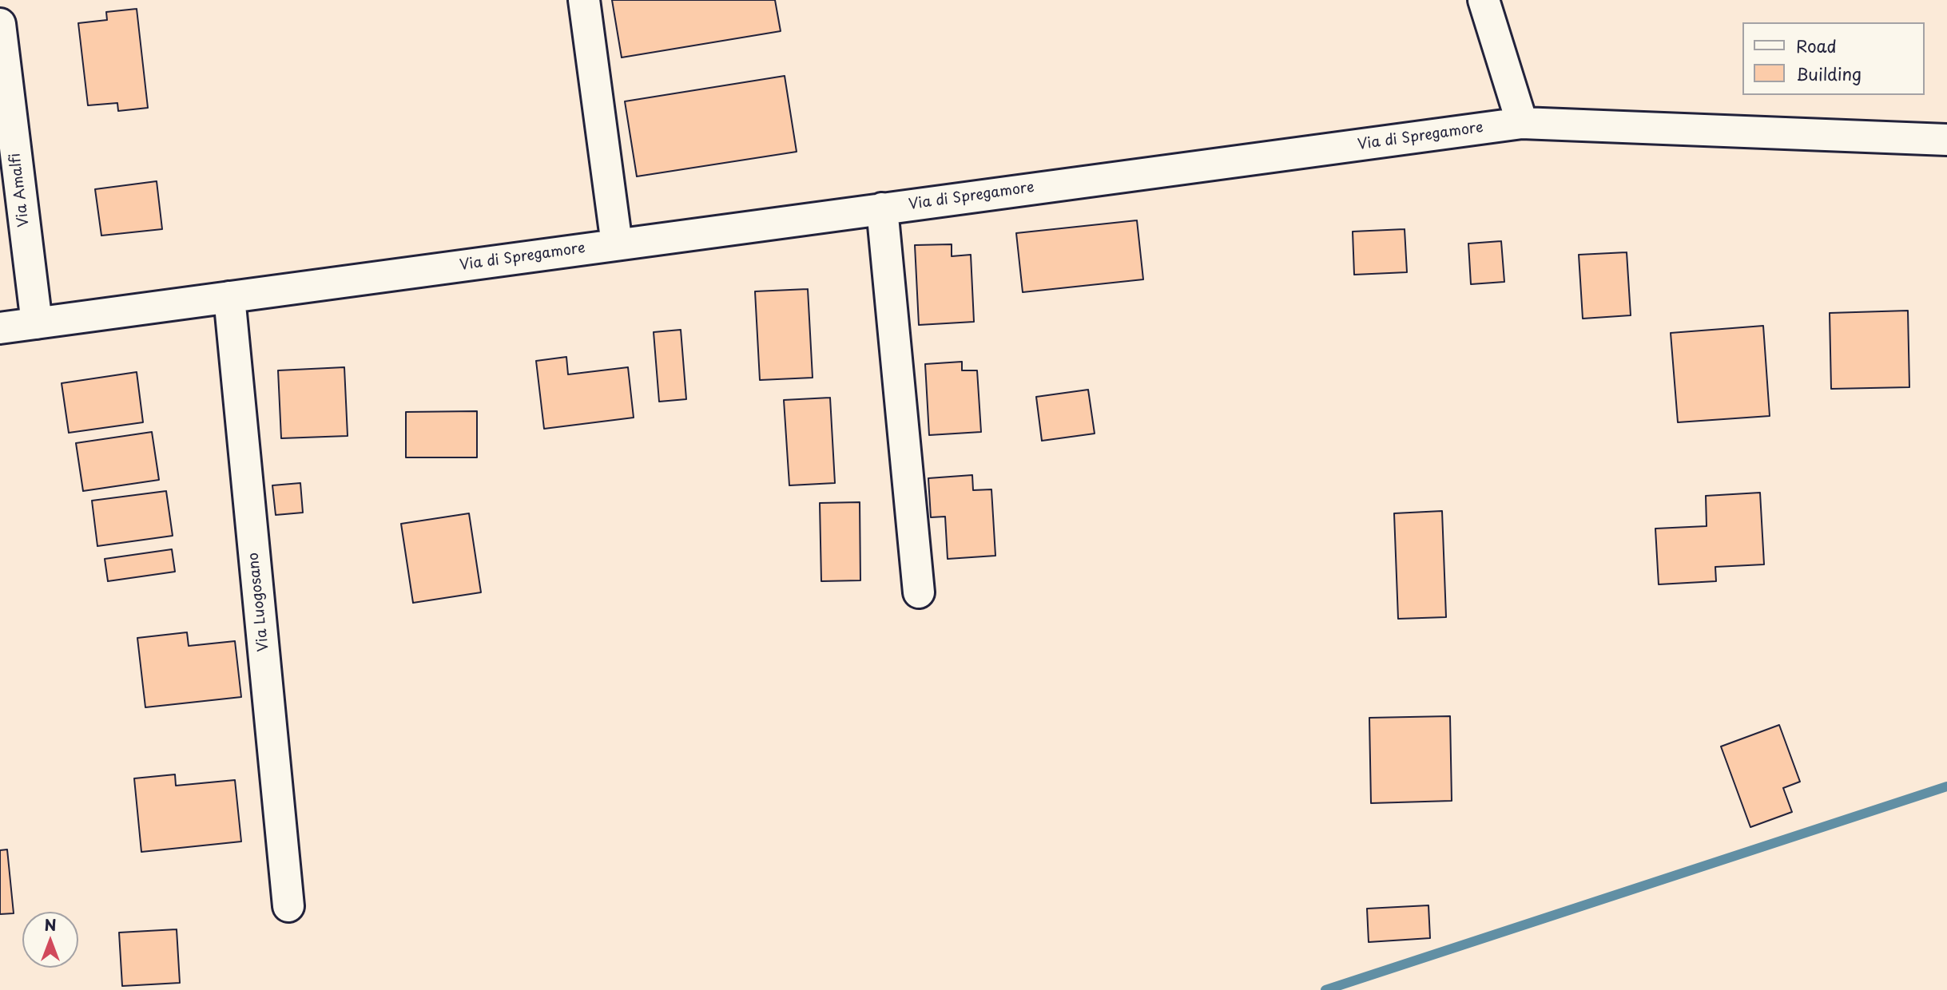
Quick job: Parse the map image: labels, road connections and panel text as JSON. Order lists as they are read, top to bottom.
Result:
{
  "streets": {
    "street": ["Via di Spregamore", "Via Amalfi", "Via Luogosano"]
  },
  "crossings": [
    ["Via di Spregamore", "Via Amalfi"],
    ["Via di Spregamore", "Via Luogosano"]
  ],
  "legend": ["Road", "Building"],
  "north": "top"
}
